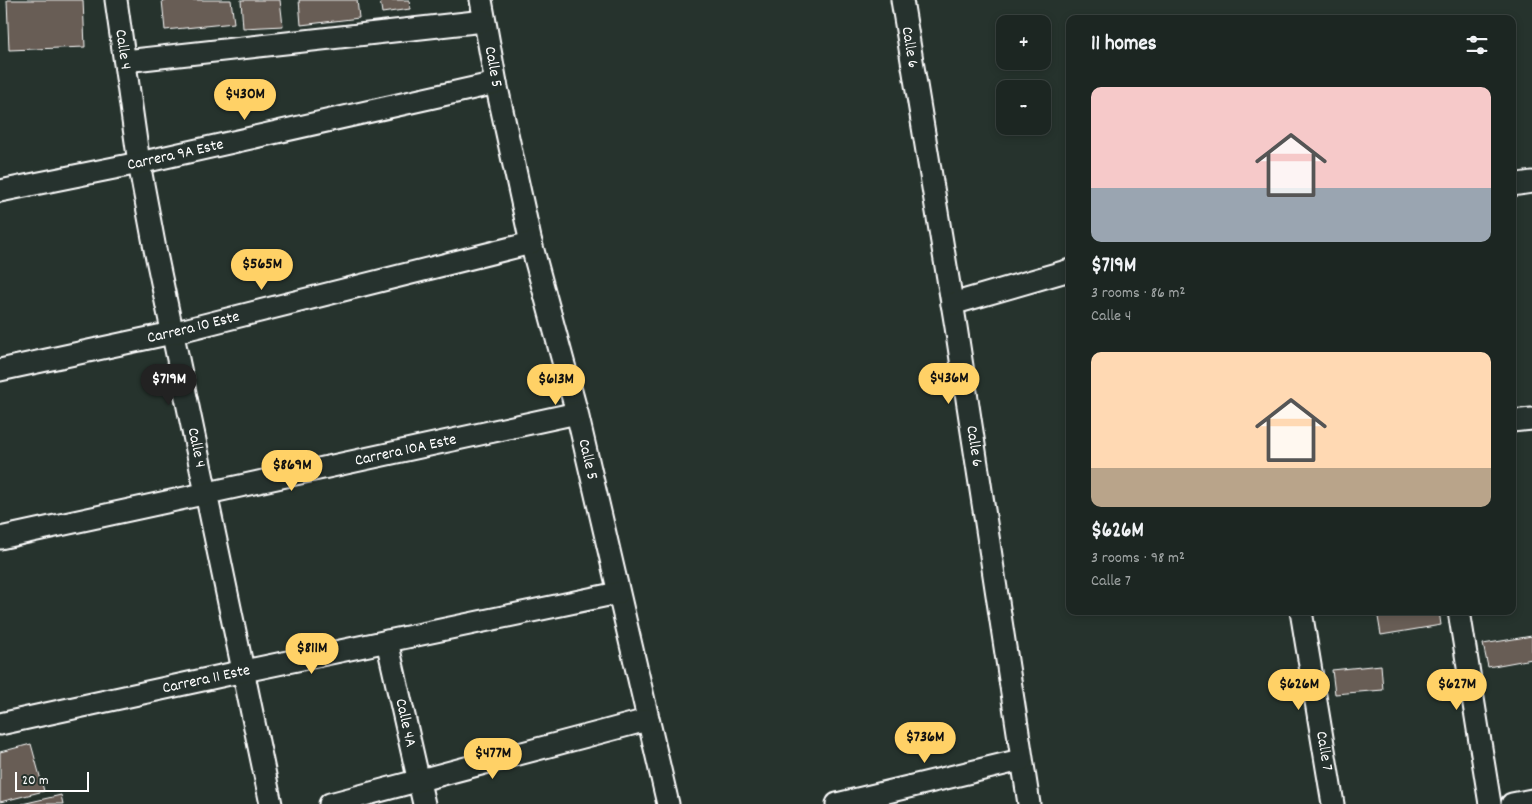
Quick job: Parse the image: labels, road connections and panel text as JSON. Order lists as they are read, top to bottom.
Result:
{
  "streets": {
    "street": [
      "Calle 6",
      "Calle 4",
      "Calle 5",
      "Carrera 9A Este",
      "Carrera 10 Este",
      "Carrera 10A Este",
      "Carrera 11 Este",
      "Calle 4A",
      "Calle 7"
    ]
  },
  "crossings": [
    ["Calle 4", "Carrera 9A Este"],
    ["Calle 4", "Carrera 10 Este"],
    ["Calle 4", "Carrera 10A Este"],
    ["Calle 4", "Carrera 11 Este"],
    ["Calle 5", "Carrera 9A Este"],
    ["Calle 5", "Carrera 10 Este"],
    ["Calle 5", "Carrera 10A Este"],
    ["Calle 5", "Carrera 11 Este"],
    ["Carrera 11 Este", "Calle 4A"]
  ],
  "scale_bar": "20 m",
  "page": {
    "map_buttons": ["+", "−"],
    "heading": "11 homes",
    "list": [
      {
        "name": "$719M",
        "note": "3 rooms · 86 m² · Calle 4"
      },
      {
        "name": "$626M",
        "note": "3 rooms · 98 m² · Calle 7"
      }
    ],
    "price": [
      "$430M",
      "$565M",
      "$436M",
      "$719M",
      "$613M",
      "$869M",
      "$811M",
      "$626M",
      "$627M",
      "$736M",
      "$477M"
    ],
    "scale": "20 m"
  }
}
